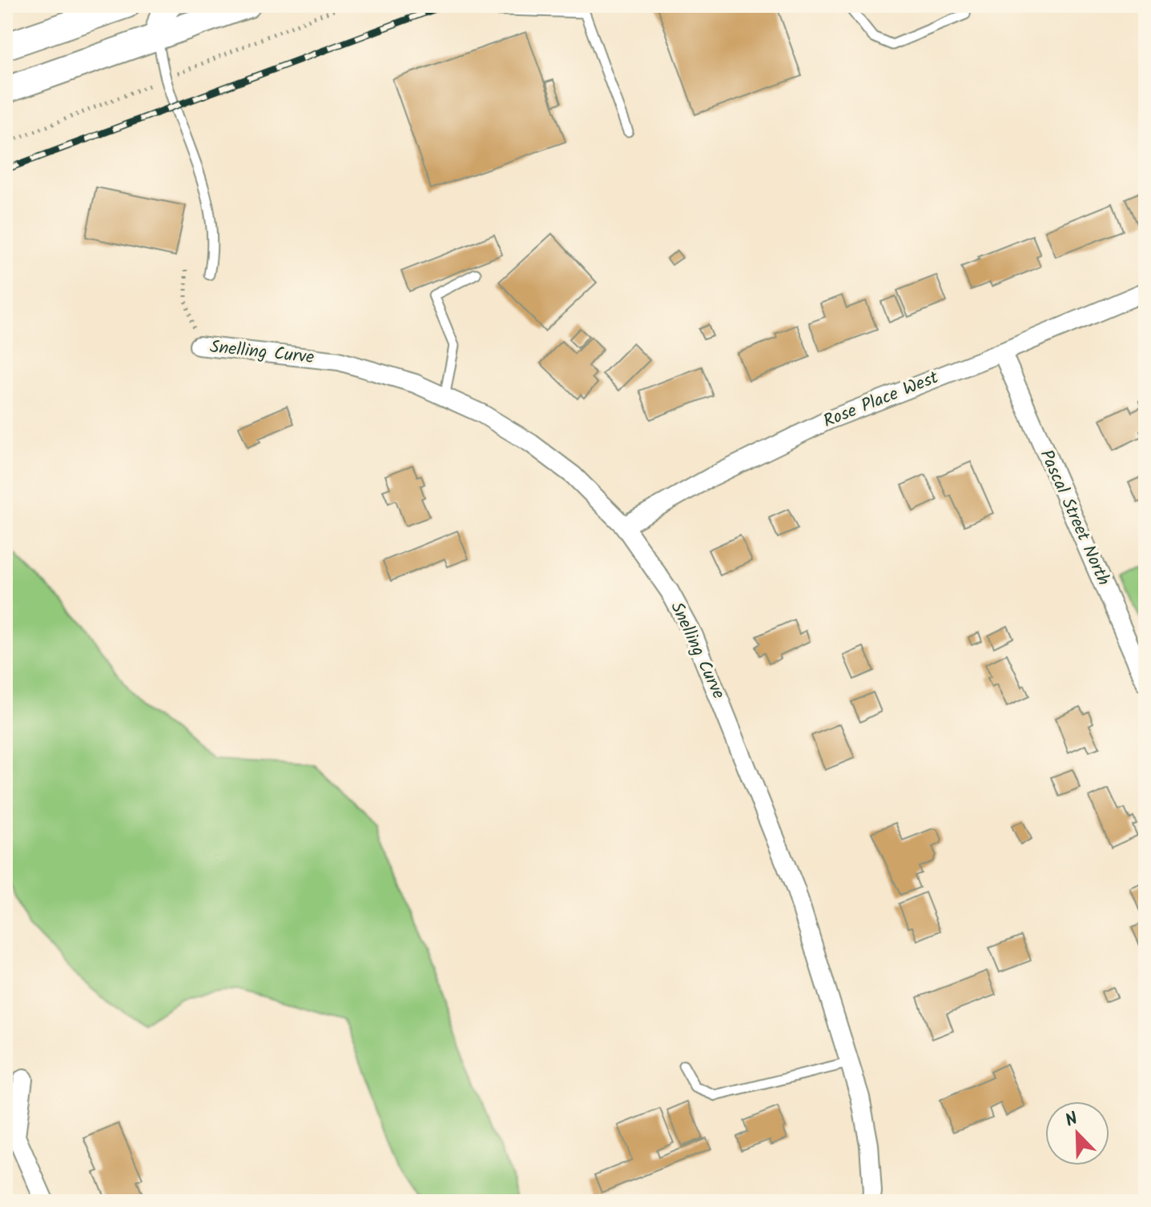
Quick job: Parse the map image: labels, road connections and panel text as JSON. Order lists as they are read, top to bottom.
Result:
{
  "streets": {
    "street": ["Snelling Curve", "Rose Place West", "Pascal Street North"]
  },
  "crossings": [
    ["Snelling Curve", "Rose Place West"],
    ["Rose Place West", "Pascal Street North"]
  ],
  "north": "top left"
}
